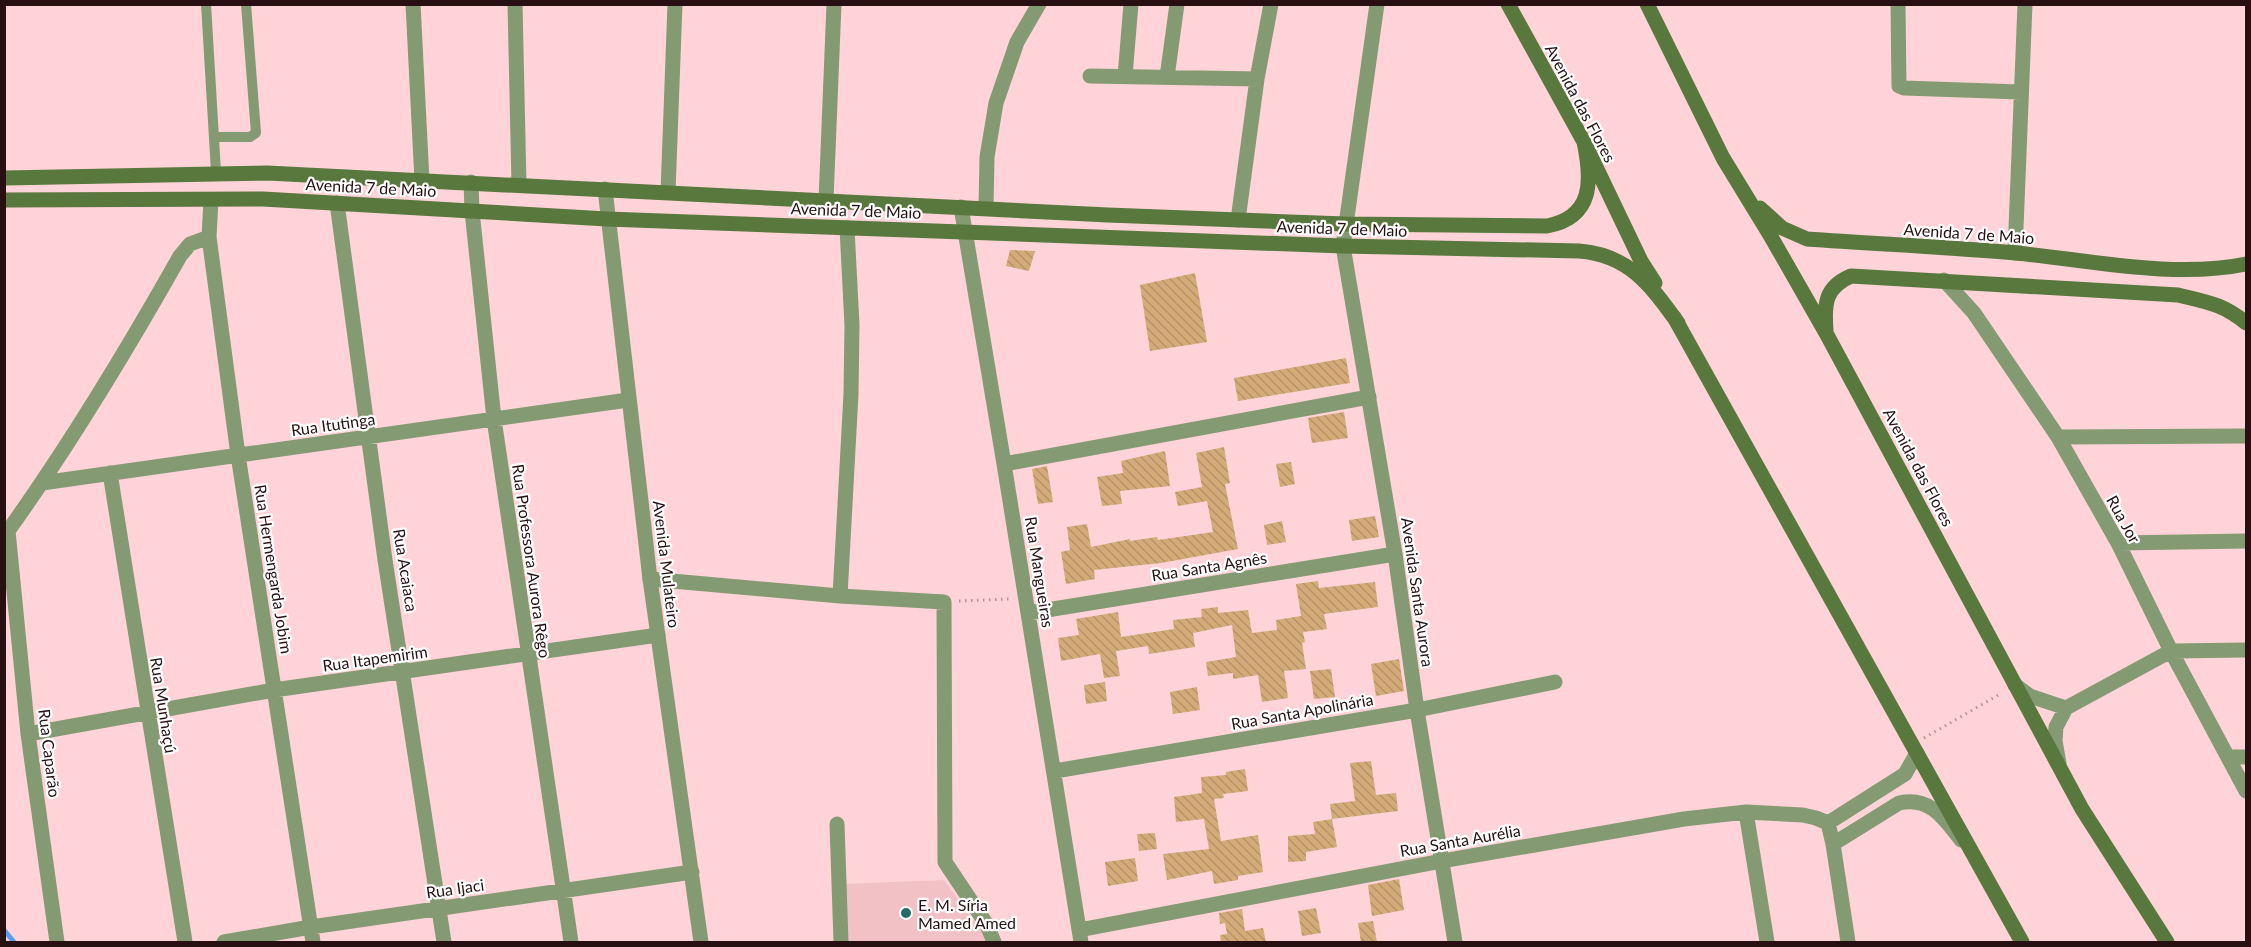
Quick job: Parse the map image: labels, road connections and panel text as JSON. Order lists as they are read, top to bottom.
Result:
{
  "streets": {
    "main road": ["Avenida das Flores", "Avenida 7 de Maio"],
    "street": [
      "Rua Itutinga",
      "Rua Jor",
      "Rua Professora Aurora Rêgo",
      "Avenida Mulateiro",
      "Rua Santa Agnês",
      "Rua Hermengarda Jobim",
      "Rua Acaiaca",
      "Rua Mangueiras",
      "Avenida Santa Aurora",
      "Rua Itapemirim",
      "Rua Munhaçú",
      "Rua Santa Apolinária",
      "Rua Caparão",
      "Rua Santa Aurélia",
      "Rua Ijaci"
    ]
  },
  "crossings": [
    ["Avenida das Flores", "Avenida 7 de Maio"],
    ["Avenida 7 de Maio", "Rua Professora Aurora Rêgo"],
    ["Avenida 7 de Maio", "Avenida Mulateiro"],
    ["Avenida 7 de Maio", "Rua Hermengarda Jobim"],
    ["Avenida 7 de Maio", "Rua Acaiaca"],
    ["Avenida 7 de Maio", "Rua Mangueiras"],
    ["Avenida 7 de Maio", "Avenida Santa Aurora"],
    ["Rua Itutinga", "Rua Professora Aurora Rêgo"],
    ["Rua Itutinga", "Avenida Mulateiro"],
    ["Rua Itutinga", "Rua Hermengarda Jobim"],
    ["Rua Itutinga", "Rua Acaiaca"],
    ["Rua Itutinga", "Rua Munhaçú"],
    ["Rua Professora Aurora Rêgo", "Rua Itapemirim"],
    ["Rua Professora Aurora Rêgo", "Rua Ijaci"],
    ["Avenida Mulateiro", "Rua Itapemirim"],
    ["Avenida Mulateiro", "Rua Ijaci"],
    ["Rua Santa Agnês", "Rua Mangueiras"],
    ["Rua Santa Agnês", "Avenida Santa Aurora"],
    ["Rua Hermengarda Jobim", "Rua Itapemirim"],
    ["Rua Hermengarda Jobim", "Rua Ijaci"],
    ["Rua Acaiaca", "Rua Itapemirim"],
    ["Rua Acaiaca", "Rua Ijaci"],
    ["Rua Mangueiras", "Rua Santa Apolinária"],
    ["Rua Mangueiras", "Rua Santa Aurélia"],
    ["Avenida Santa Aurora", "Rua Santa Apolinária"],
    ["Avenida Santa Aurora", "Rua Santa Aurélia"],
    ["Rua Itapemirim", "Rua Munhaçú"],
    ["Rua Itapemirim", "Rua Caparão"]
  ],
  "places": ["E. M. Síria Mamed Amed"]
}
